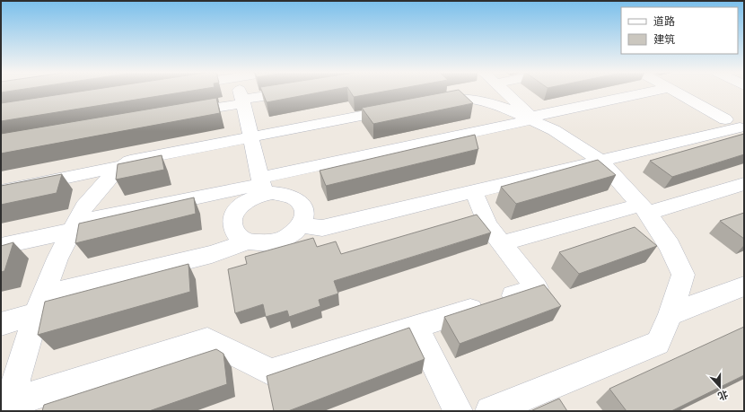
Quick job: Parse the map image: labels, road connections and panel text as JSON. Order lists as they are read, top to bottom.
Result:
{
  "legend": ["道路", "建筑"],
  "north": "bottom"
}
